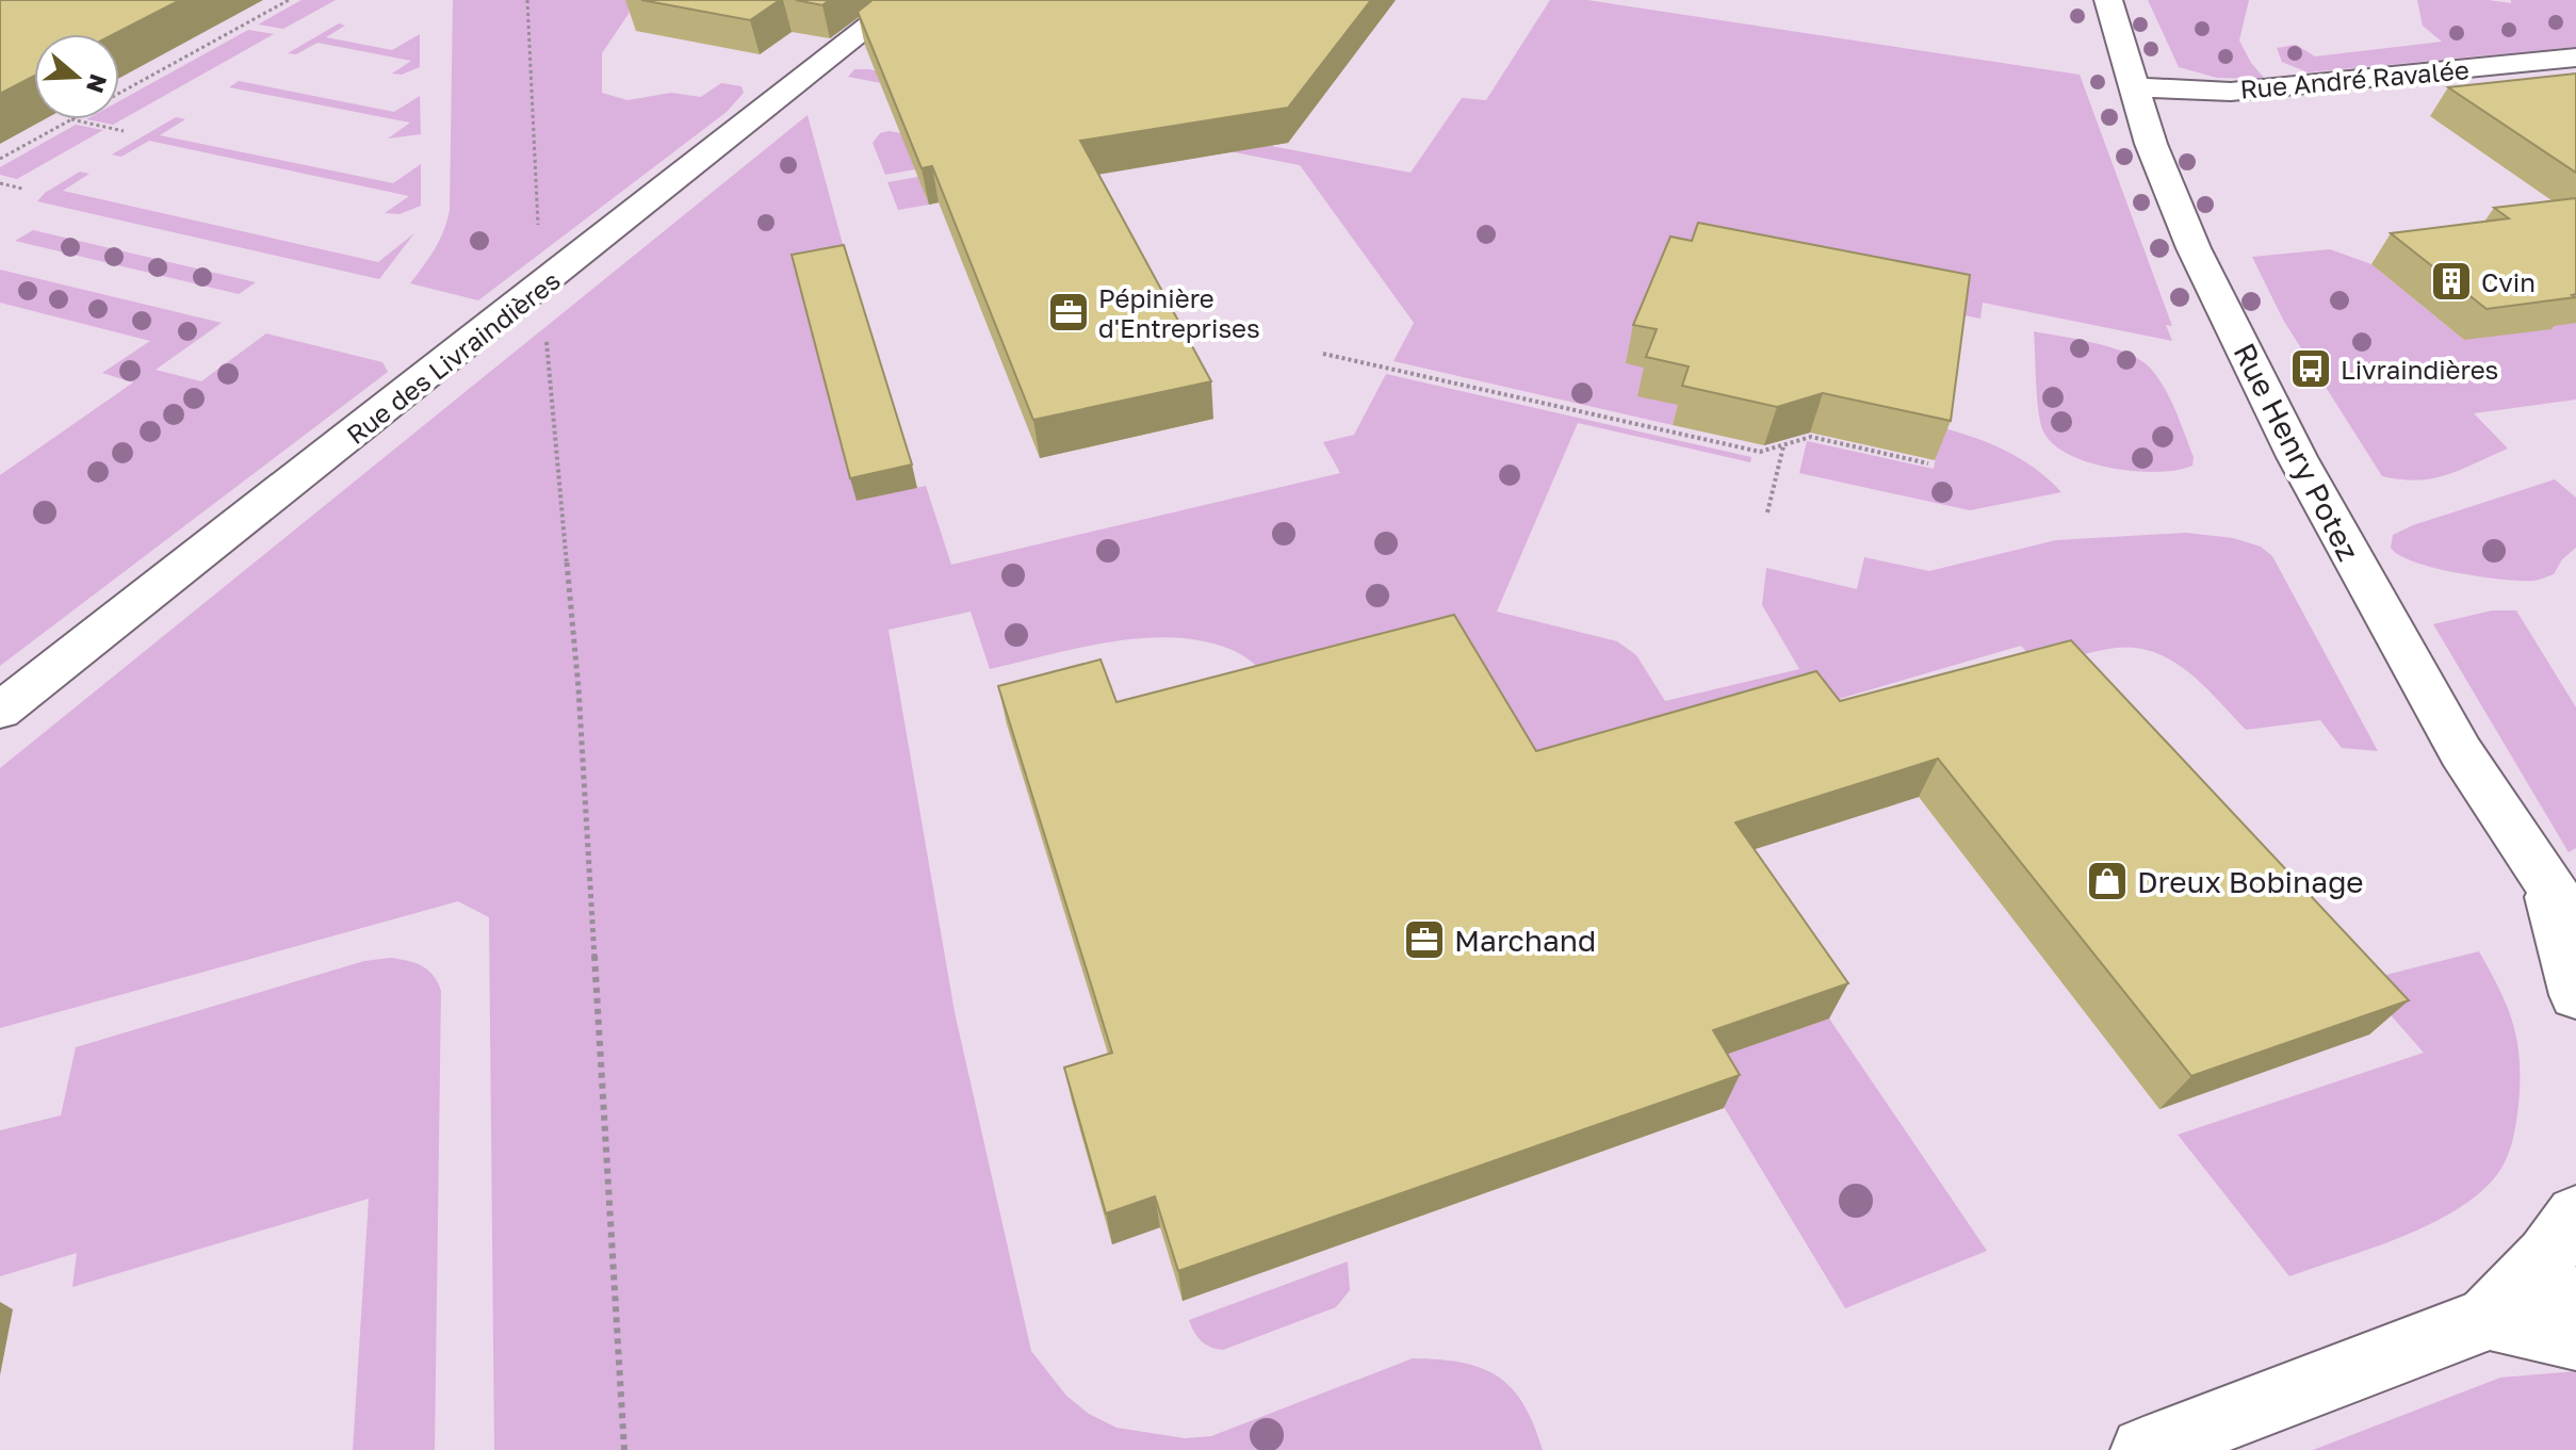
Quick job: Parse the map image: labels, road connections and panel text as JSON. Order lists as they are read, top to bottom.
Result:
{
  "streets": {
    "street": ["Rue André Ravalée", "Rue des Livraindières", "Rue Henry Potez"]
  },
  "crossings": [
    ["Rue André Ravalée", "Rue Henry Potez"]
  ],
  "places": {
    "building": ["Cvin"],
    "office": ["Pépinière d'Entreprises", "Marchand"],
    "bus stop": ["Livraindières"],
    "shop": ["Dreux Bobinage"]
  },
  "north": "right"
}
